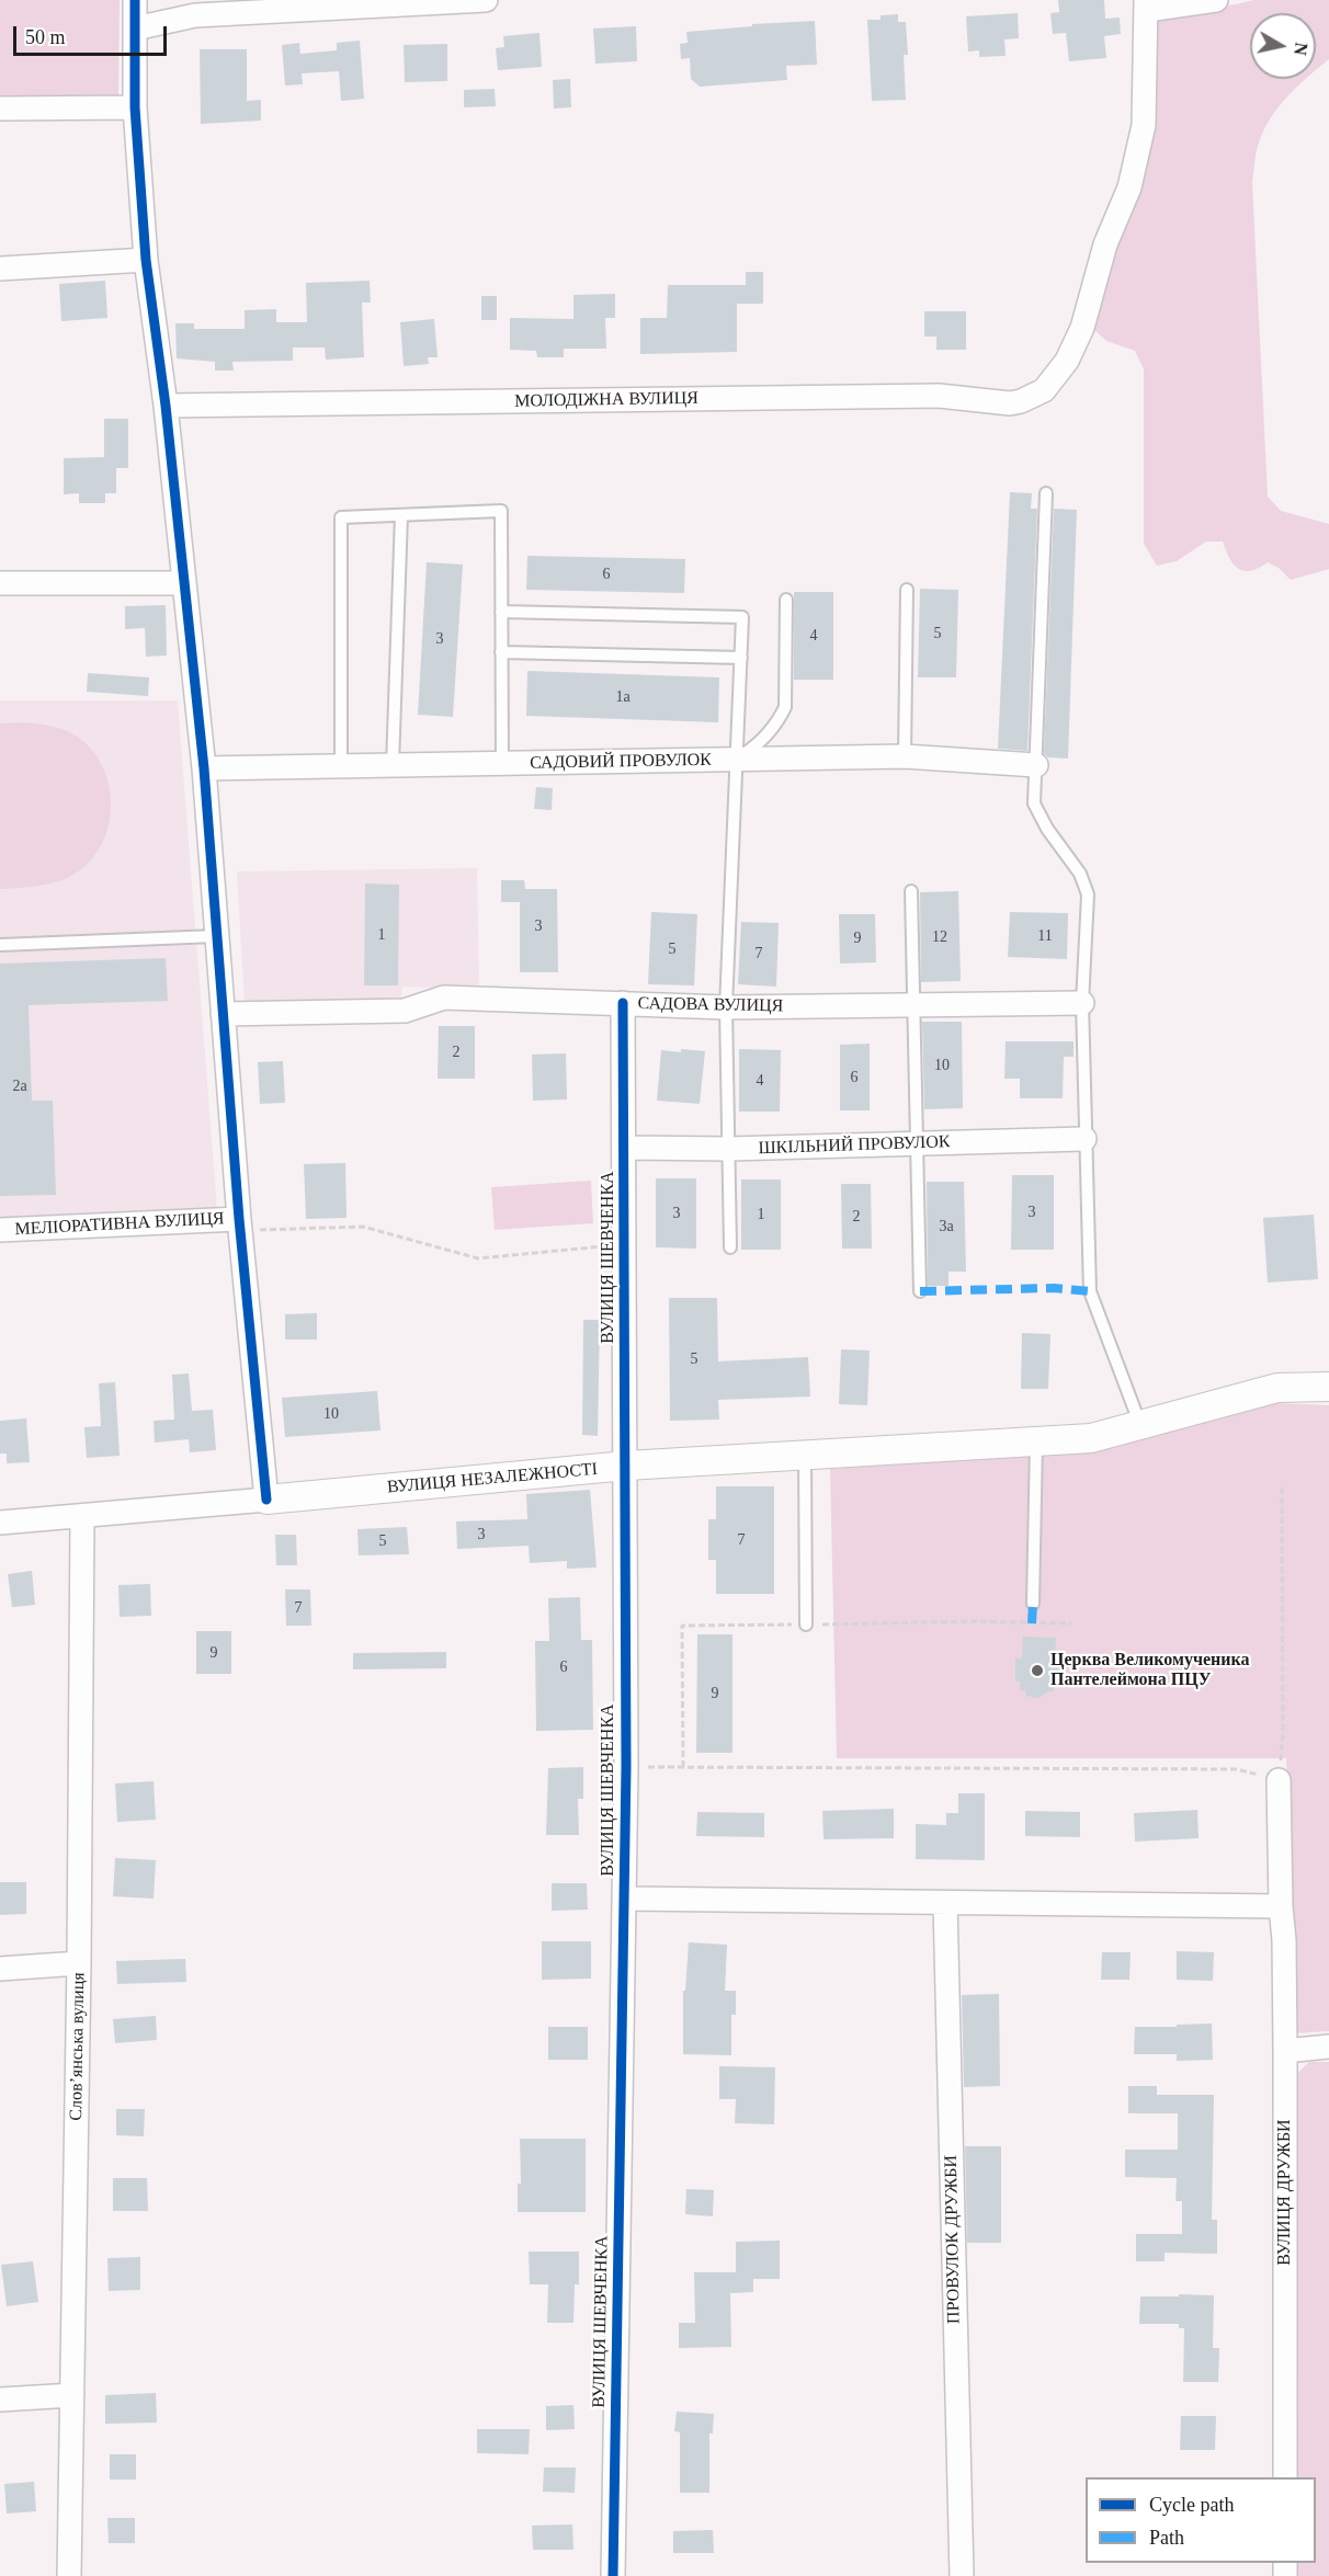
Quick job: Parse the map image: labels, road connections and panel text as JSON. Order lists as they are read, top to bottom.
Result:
{
  "streets": {
    "street": [
      "МОЛОДІЖНА ВУЛИЦЯ",
      "САДОВИЙ ПРОВУЛОК",
      "САДОВА ВУЛИЦЯ",
      "ШКІЛЬНИЙ ПРОВУЛОК",
      "МЕЛІОРАТИВНА ВУЛИЦЯ",
      "ВУЛИЦЯ ШЕВЧЕНКА",
      "ВУЛИЦЯ НЕЗАЛЕЖНОСТІ",
      "Словʼянська вулиця",
      "ВУЛИЦЯ ДРУЖБИ",
      "ПРОВУЛОК ДРУЖБИ"
    ]
  },
  "crossings": [
    ["САДОВА ВУЛИЦЯ", "ВУЛИЦЯ ШЕВЧЕНКА"],
    ["ШКІЛЬНИЙ ПРОВУЛОК", "ВУЛИЦЯ ШЕВЧЕНКА"],
    ["ВУЛИЦЯ ШЕВЧЕНКА", "ВУЛИЦЯ НЕЗАЛЕЖНОСТІ"],
    ["ВУЛИЦЯ НЕЗАЛЕЖНОСТІ", "Словʼянська вулиця"]
  ],
  "places": ["Церква Великомученика Пантелеймона ПЦУ"],
  "house_numbers": [
    "6",
    "5",
    "4",
    "3",
    "1а",
    "3",
    "1",
    "11",
    "12",
    "9",
    "5",
    "7",
    "2",
    "10",
    "6",
    "4",
    "2а",
    "3",
    "3",
    "1",
    "2",
    "3а",
    "5",
    "10",
    "3",
    "7",
    "5",
    "7",
    "9",
    "6",
    "9"
  ],
  "legend": ["Cycle path", "Path"],
  "scale_bar": "50 m",
  "north": "right"
}
